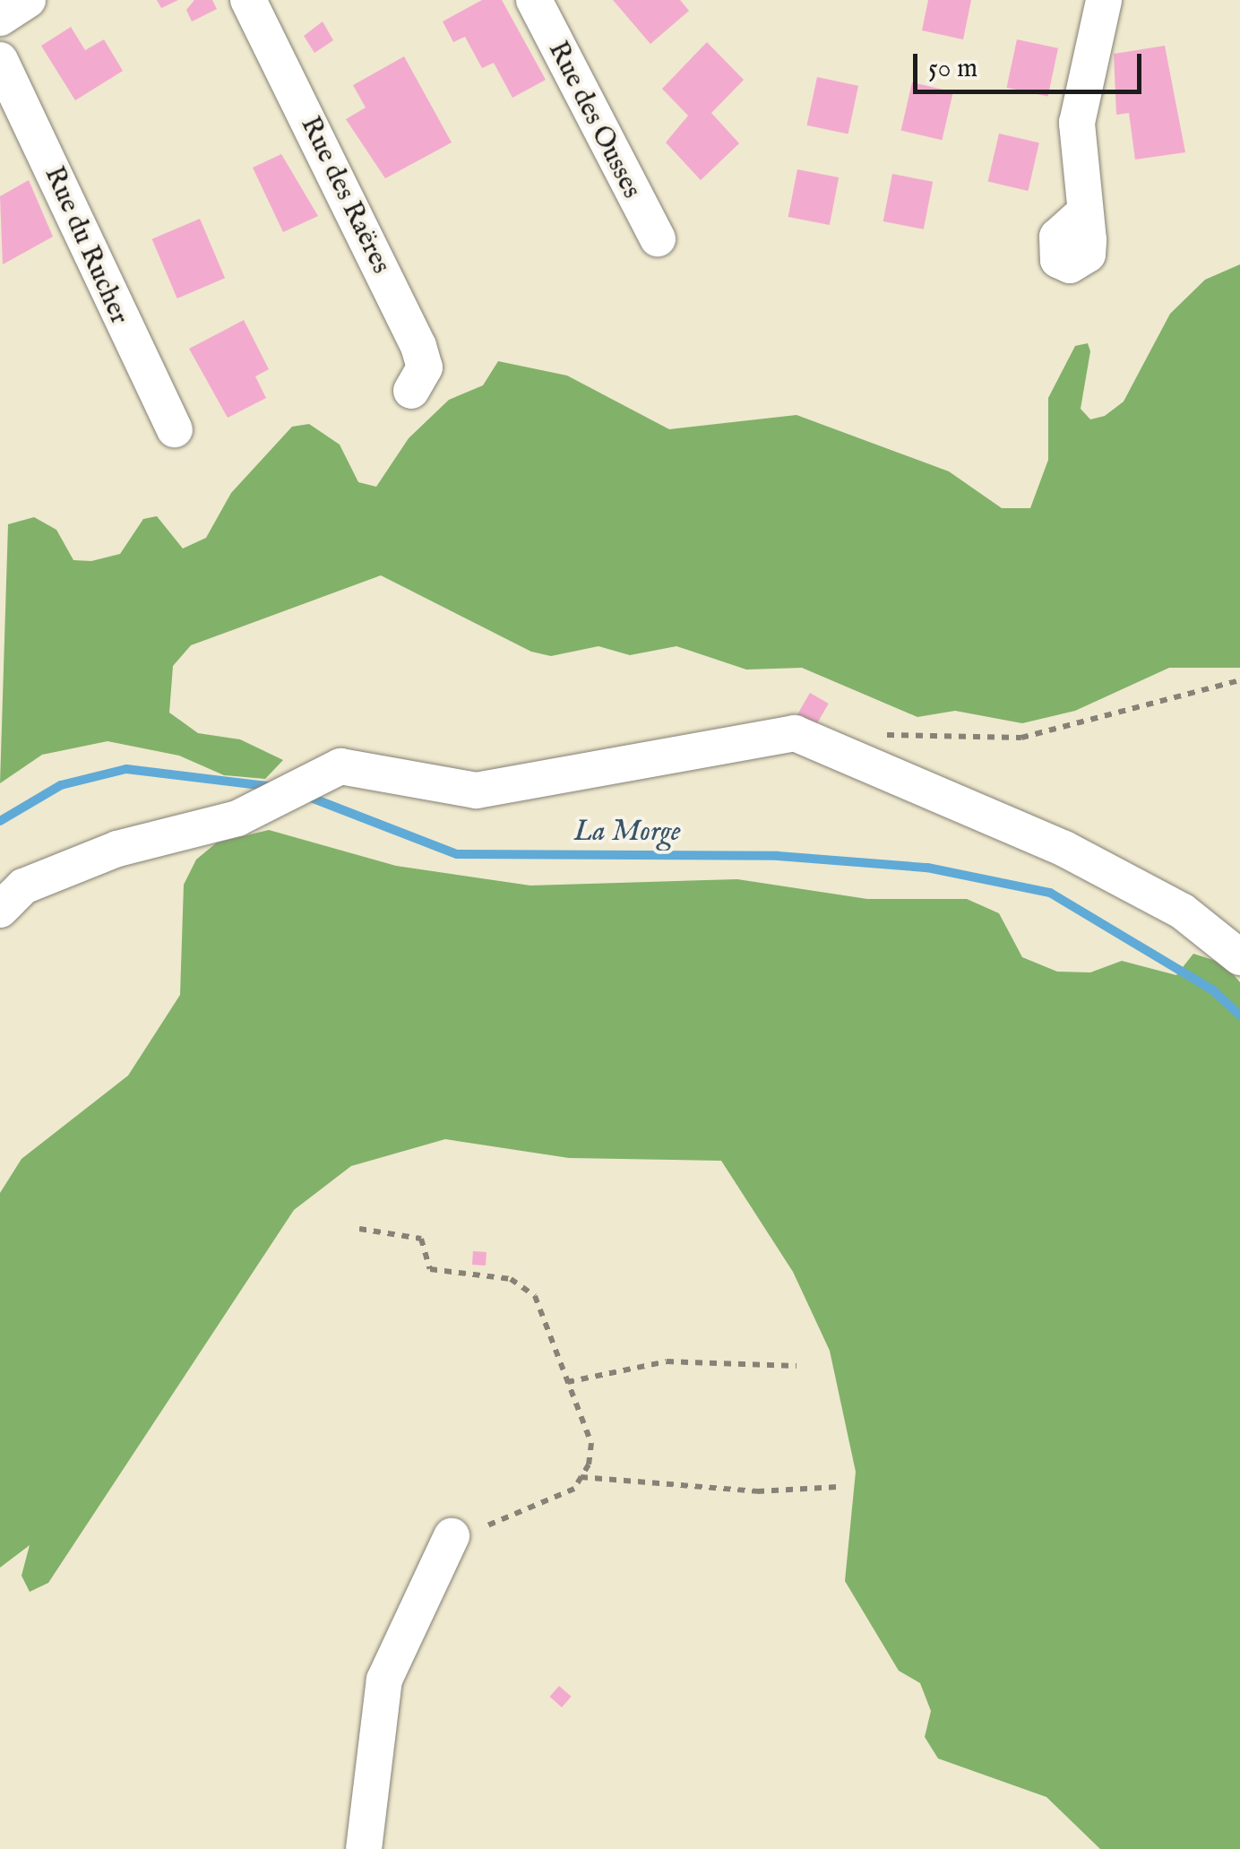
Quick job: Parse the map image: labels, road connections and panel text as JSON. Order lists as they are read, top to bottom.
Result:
{
  "streets": {
    "street": ["Rue des Ousses", "Rue des Raëres", "Rue du Rucher"]
  },
  "water": ["La Morge"],
  "scale_bar": "50 m"
}
